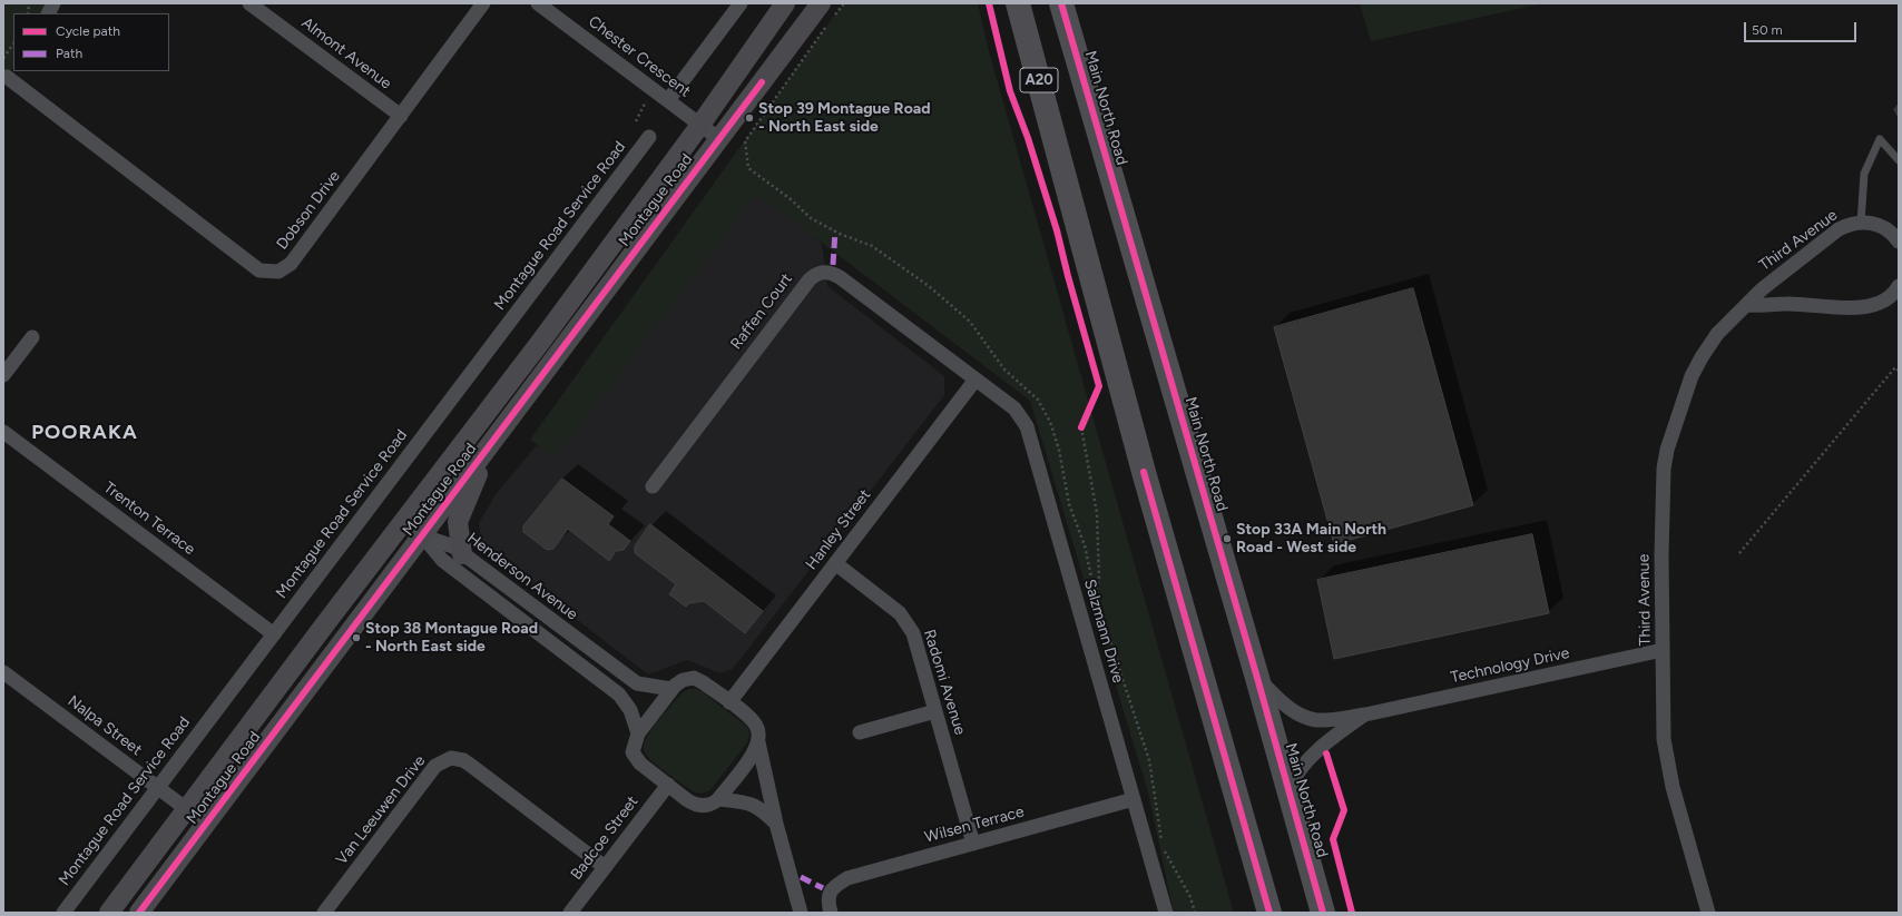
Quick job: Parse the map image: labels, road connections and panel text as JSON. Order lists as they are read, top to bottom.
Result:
{
  "streets": {
    "highway": ["A20", "Main North Road"],
    "main road": ["Montague Road"],
    "street": [
      "Almont Avenue",
      "Chester Crescent",
      "Dobson Drive",
      "Montague Road Service Road",
      "Third Avenue",
      "Raffen Court",
      "Trenton Terrace",
      "Hanley Street",
      "Henderson Avenue",
      "Salzmann Drive",
      "Technology Drive",
      "Radomi Avenue",
      "Nalpa Street",
      "Van Leeuwen Drive",
      "Wilsen Terrace",
      "Badcoe Street"
    ]
  },
  "crossings": [
    ["Almont Avenue", "Dobson Drive"],
    ["Chester Crescent", "Montague Road"],
    ["Main North Road", "Technology Drive"],
    ["Montague Road", "Henderson Avenue"],
    ["Montague Road", "Nalpa Street"],
    ["Montague Road Service Road", "Trenton Terrace"],
    ["Montague Road Service Road", "Nalpa Street"],
    ["Third Avenue", "Technology Drive"],
    ["Raffen Court", "Hanley Street"],
    ["Raffen Court", "Salzmann Drive"],
    ["Hanley Street", "Henderson Avenue"],
    ["Hanley Street", "Salzmann Drive"],
    ["Hanley Street", "Radomi Avenue"],
    ["Hanley Street", "Badcoe Street"],
    ["Henderson Avenue", "Badcoe Street"],
    ["Salzmann Drive", "Wilsen Terrace"],
    ["Radomi Avenue", "Wilsen Terrace"],
    ["Van Leeuwen Drive", "Badcoe Street"]
  ],
  "districts": ["POORAKA"],
  "places": ["Stop 39 Montague Road - North East side", "Stop 33A Main North Road - West side", "Stop 38 Montague Road - North East side"],
  "legend": ["Cycle path", "Path"],
  "scale_bar": "50 m"
}
